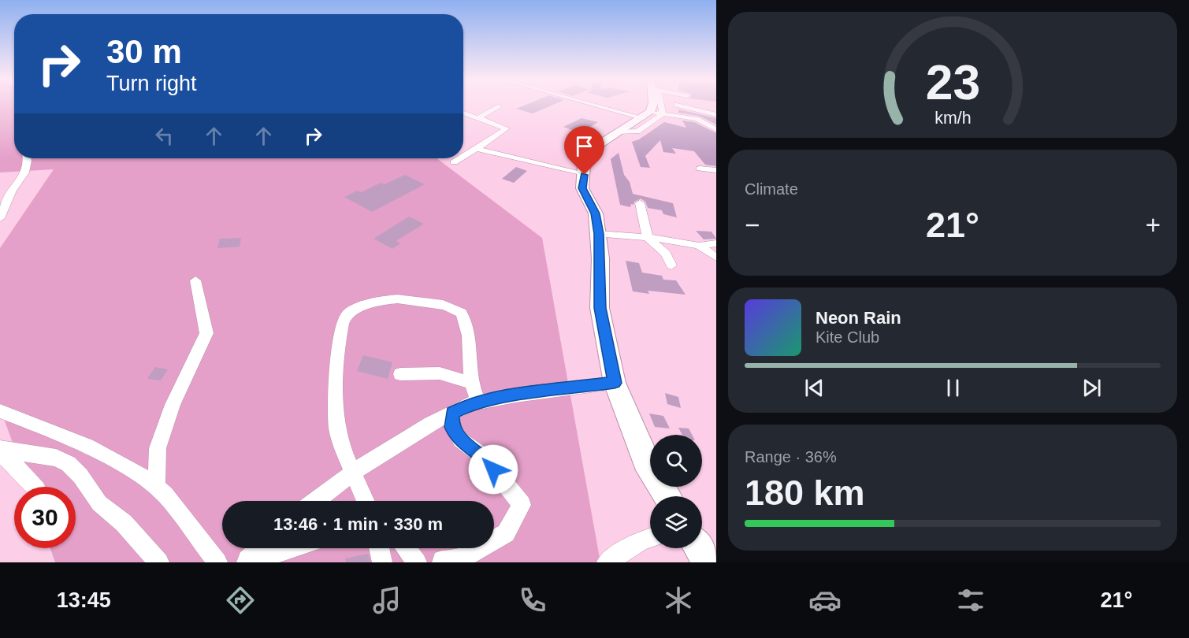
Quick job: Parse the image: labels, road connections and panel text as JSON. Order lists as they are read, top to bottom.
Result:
{
  "page": {
    "turn": ["30 m", "Turn right"],
    "tile": [
      "Climate",
      ["Range · 36%", "180 km"]
    ],
    "heat": ["−", "21°", "+"],
    "song": ["Neon Rain", "Kite Club"],
    "limit": "30",
    "trip": "13:46 · 1 min · 330 m",
    "tabs": ["13:45", "21°"],
    "gauge": ["23", "km/h"]
  }
}
